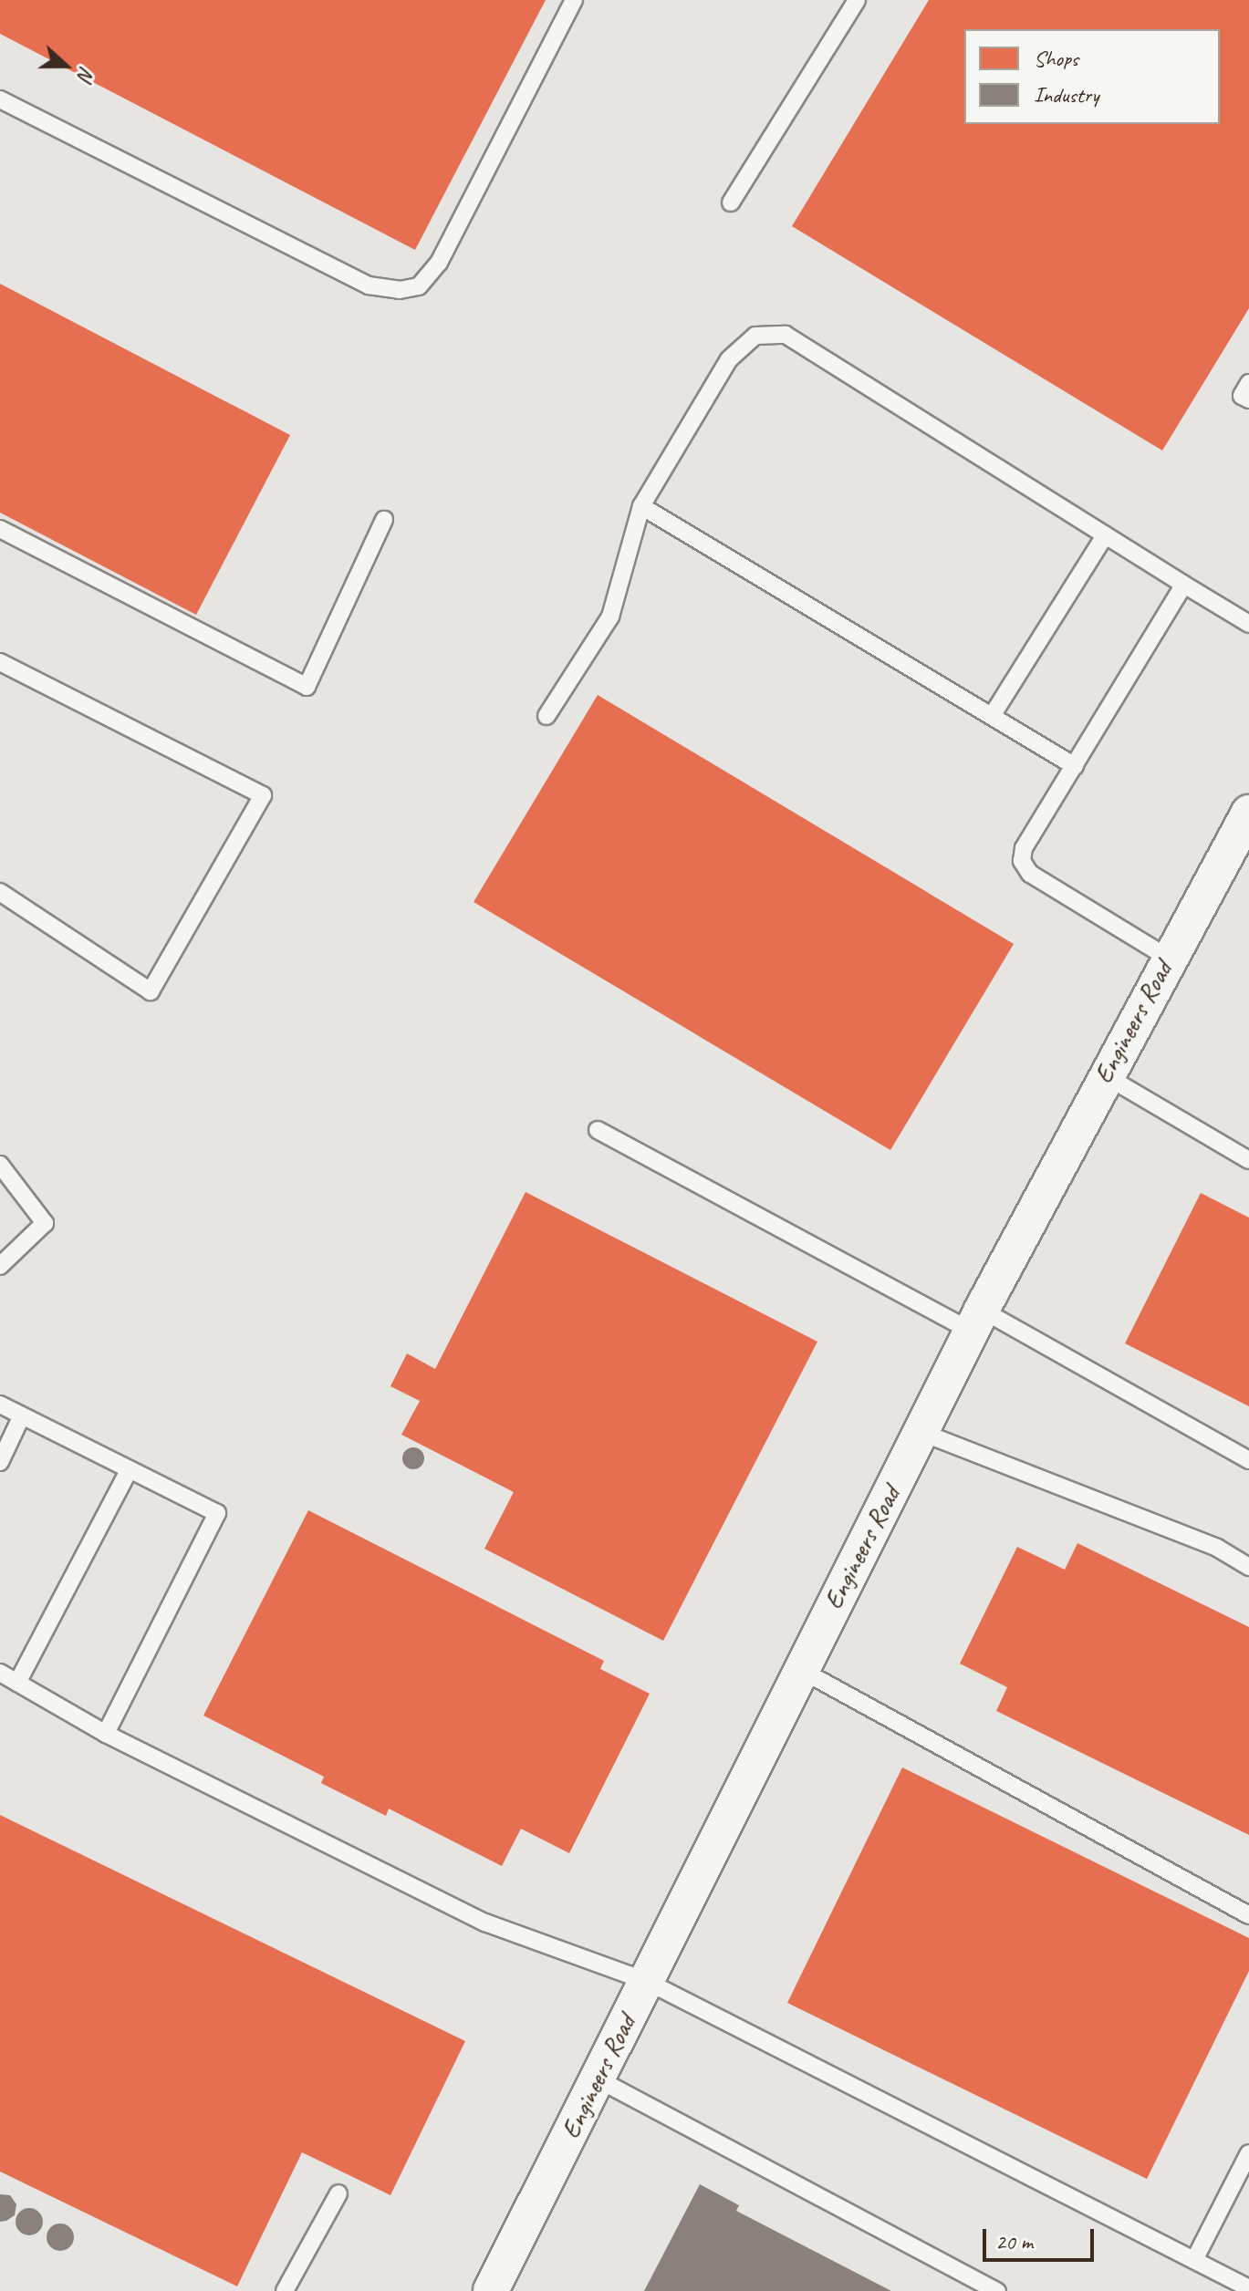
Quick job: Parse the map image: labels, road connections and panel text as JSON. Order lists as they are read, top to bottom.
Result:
{
  "streets": {
    "street": ["Engineers Road"]
  },
  "legend": ["Shops", "Industry"],
  "scale_bar": "20 m",
  "north": "right"
}
